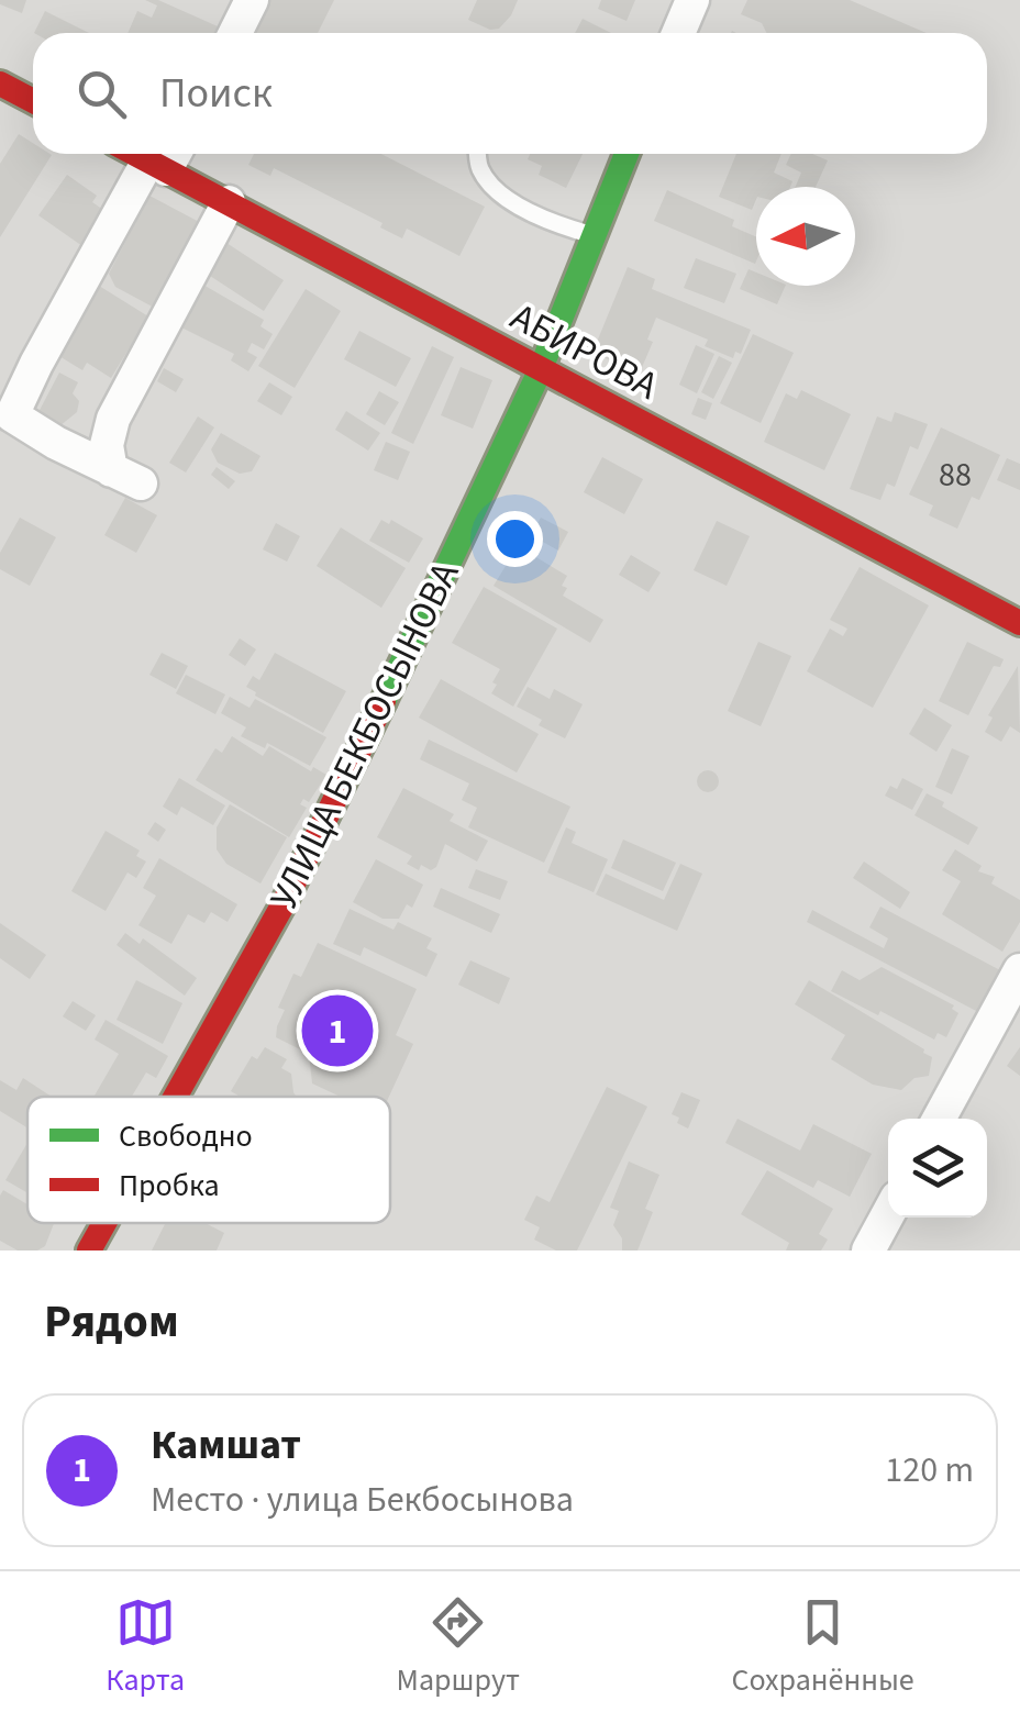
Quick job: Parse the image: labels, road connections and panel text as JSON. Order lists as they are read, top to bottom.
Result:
{
  "streets": {
    "street": ["АБИРОВА", "УЛИЦА БЕКБОСЫНОВА"]
  },
  "crossings": [
    ["АБИРОВА", "УЛИЦА БЕКБОСЫНОВА"]
  ],
  "house_numbers": ["88"],
  "legend": ["Свободно", "Пробка"],
  "north": "left",
  "page": {
    "search": "Поиск",
    "pins": "1",
    "heading": "Рядом",
    "list": [
      {
        "mark": "1",
        "name": "Камшат",
        "note": "Место · улица Бекбосынова",
        "value": "120 m"
      }
    ],
    "nav": ["Карта", "Маршрут", "Сохранённые"]
  }
}
